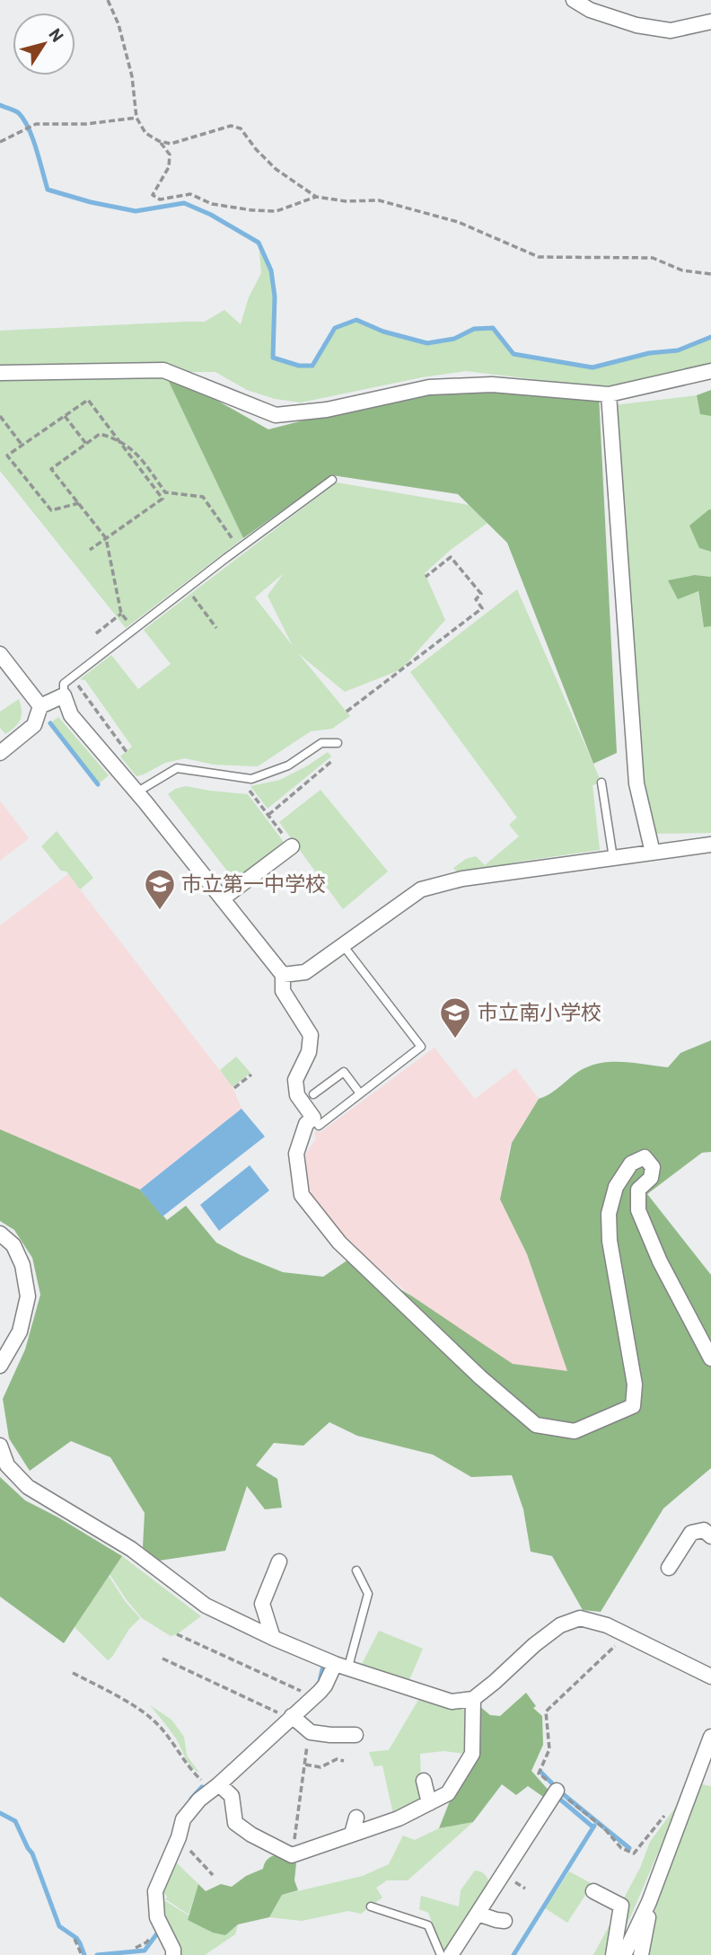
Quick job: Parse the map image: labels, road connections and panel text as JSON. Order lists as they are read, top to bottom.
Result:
{
  "places": {
    "school or university": ["市立第一中学校", "市立南小学校"]
  },
  "north": "top right"
}
